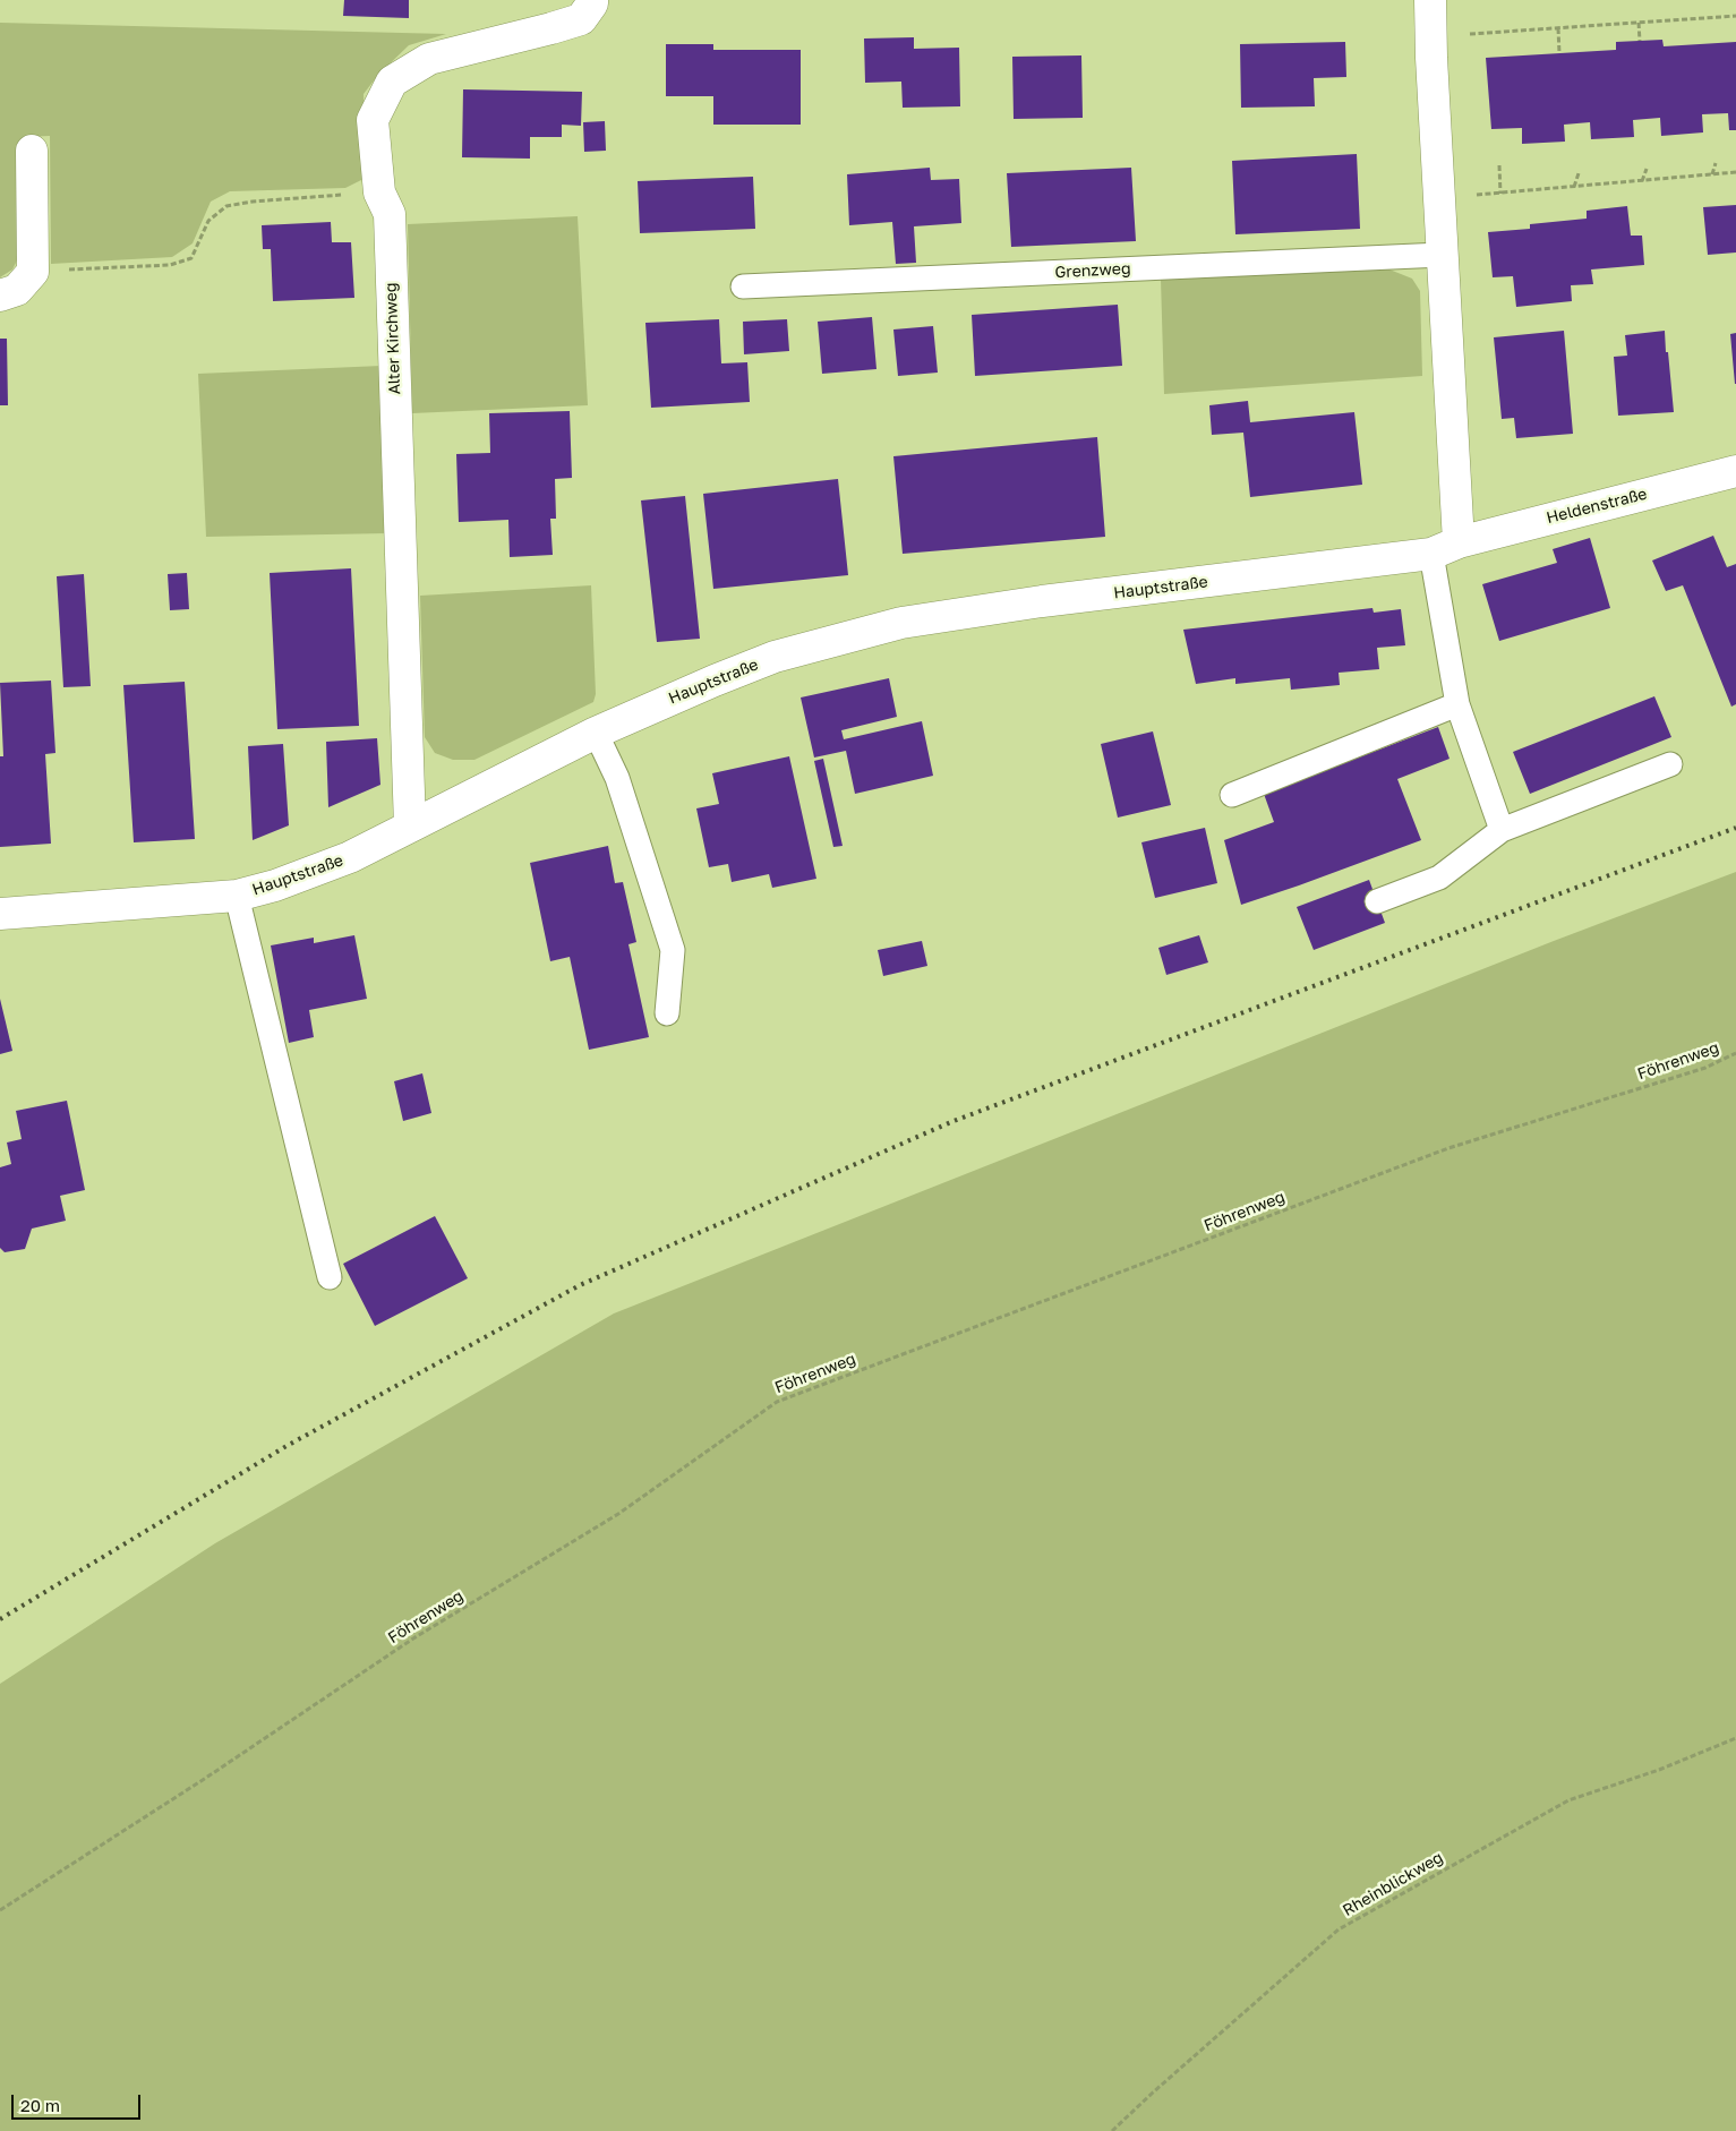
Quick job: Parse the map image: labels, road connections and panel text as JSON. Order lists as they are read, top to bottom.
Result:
{
  "streets": {
    "street": ["Alter Kirchweg", "Heldenstraße", "Hauptstraße"],
    "lane": ["Grenzweg"],
    "path": ["Föhrenweg", "Rheinblickweg"]
  },
  "crossings": [
    ["Alter Kirchweg", "Hauptstraße"],
    ["Heldenstraße", "Hauptstraße"]
  ],
  "scale_bar": "20 m"
}
